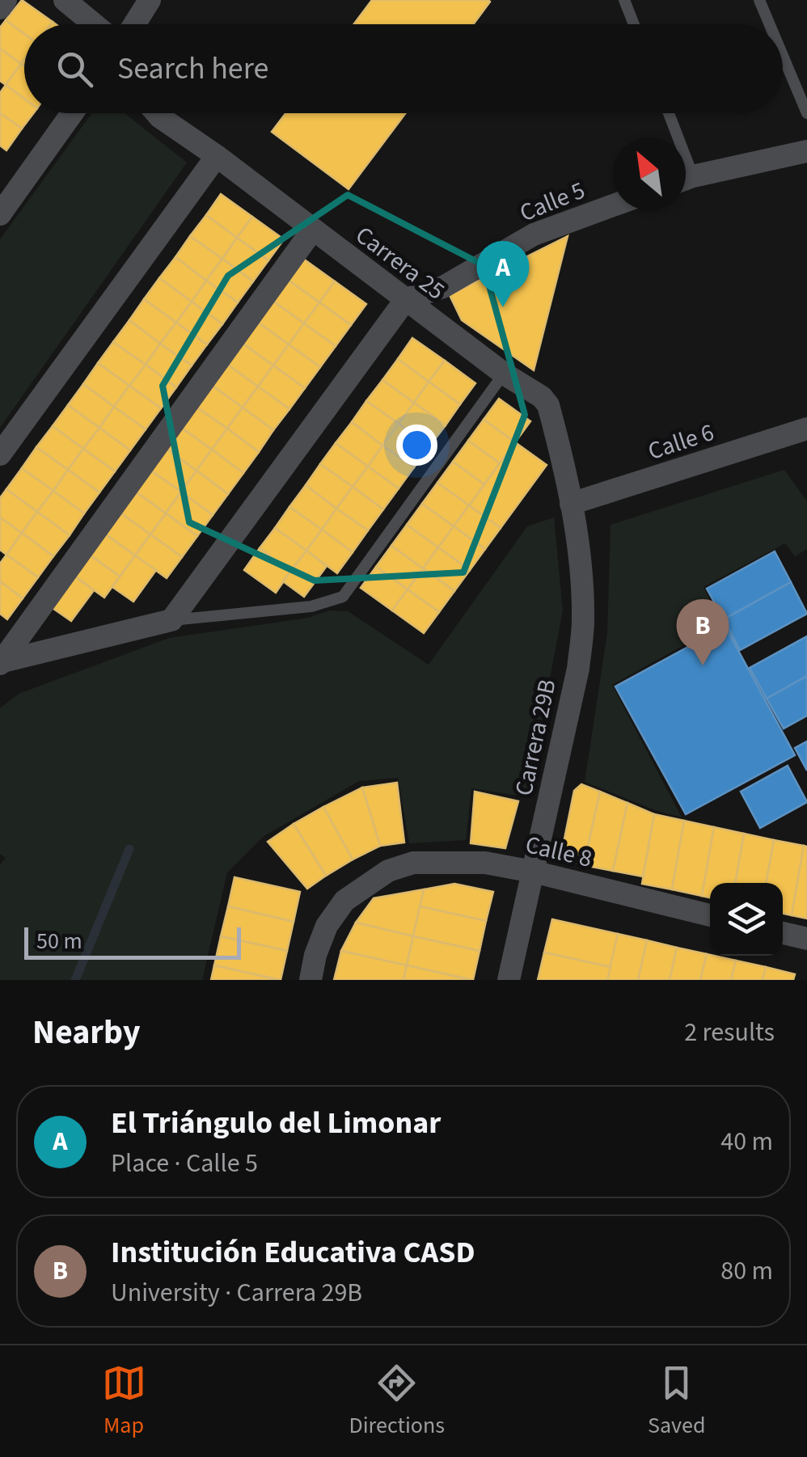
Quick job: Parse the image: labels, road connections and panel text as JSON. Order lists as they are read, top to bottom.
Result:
{
  "streets": {
    "street": [
      "Calle 5",
      "Carrera 25",
      "Calle 6",
      "Carrera 29B",
      "Calle 8"
    ]
  },
  "crossings": [
    ["Calle 5", "Carrera 25"],
    ["Carrera 25", "Calle 6"],
    ["Carrera 25", "Carrera 29B"],
    ["Calle 6", "Carrera 29B"],
    ["Carrera 29B", "Calle 8"]
  ],
  "scale_bar": "50 m",
  "north": "top left",
  "page": {
    "search": "Search here",
    "pins": ["A", "B"],
    "scale": "50 m",
    "heading": ["Nearby", "2 results"],
    "list": [
      {
        "mark": "A",
        "name": "El Triángulo del Limonar",
        "note": "Place · Calle 5",
        "value": "40 m"
      },
      {
        "mark": "B",
        "name": "Institución Educativa CASD",
        "note": "University · Carrera 29B",
        "value": "80 m"
      }
    ],
    "nav": ["Map", "Directions", "Saved"]
  }
}
